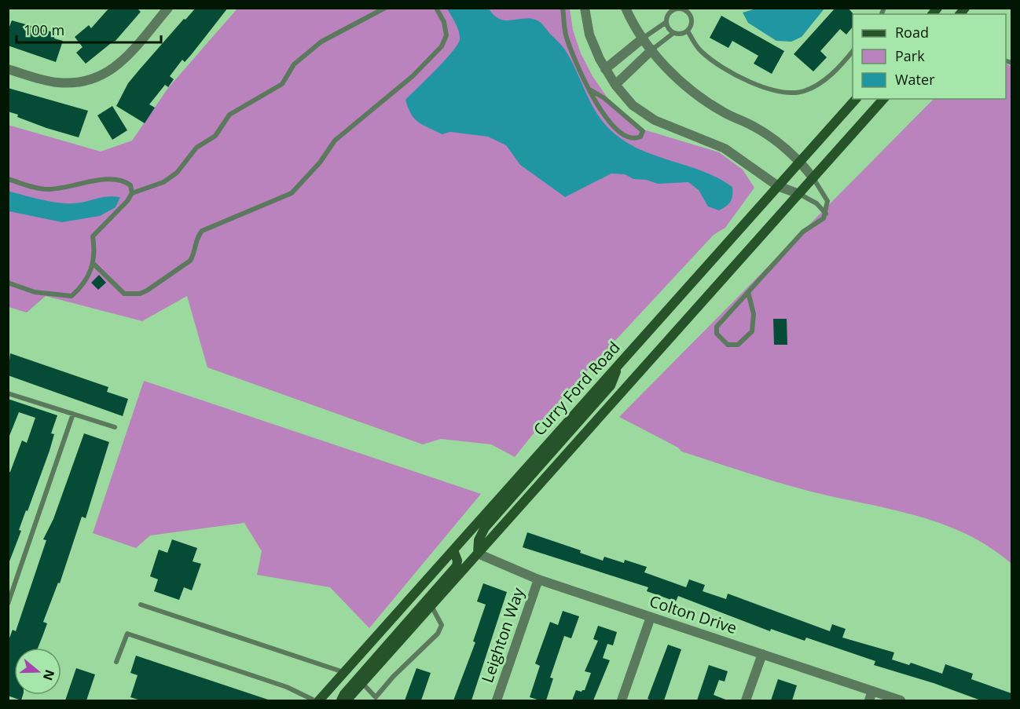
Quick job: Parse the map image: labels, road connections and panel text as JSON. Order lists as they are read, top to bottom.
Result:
{
  "streets": {
    "main road": ["Curry Ford Road"],
    "street": ["Colton Drive", "Leighton Way"]
  },
  "crossings": [
    ["Colton Drive", "Leighton Way"]
  ],
  "legend": ["Road", "Park", "Water"],
  "scale_bar": "100 m",
  "north": "right"
}
